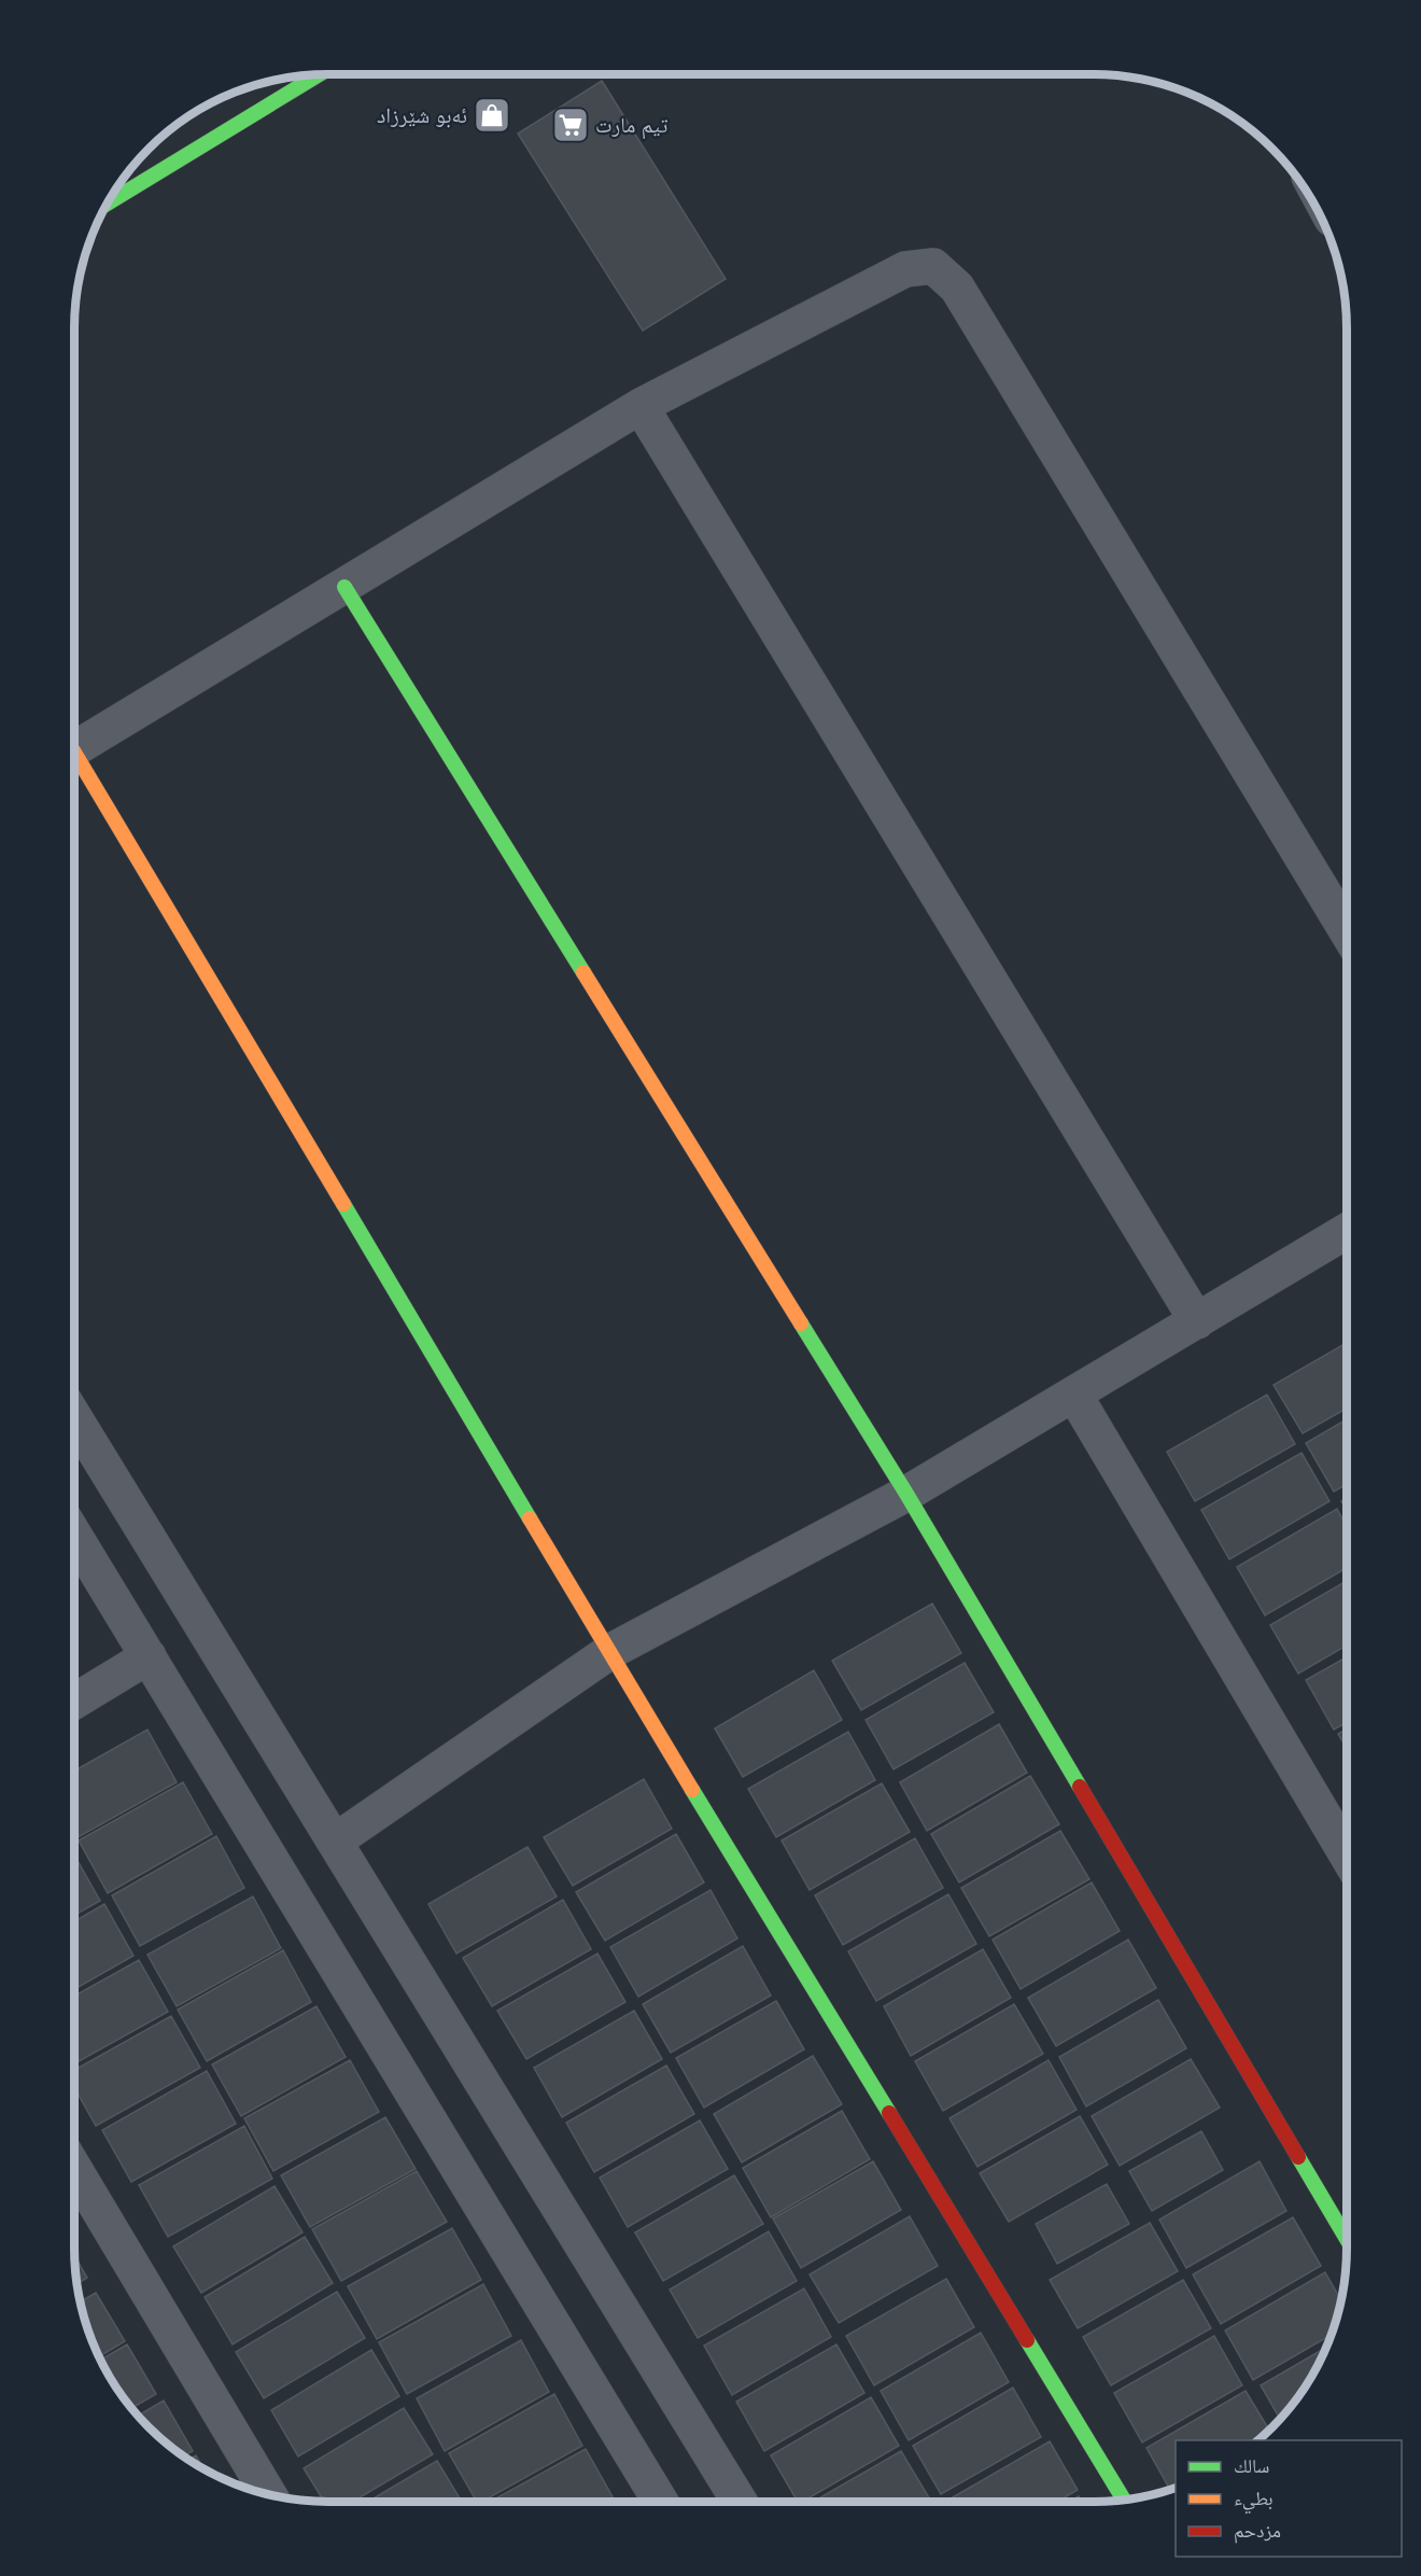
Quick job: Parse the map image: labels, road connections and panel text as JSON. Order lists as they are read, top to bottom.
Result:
{
  "places": {
    "shop": ["ئەبو شێرزاد"],
    "supermarket": ["تيم مارت"]
  },
  "legend": ["سالك", "بطيء", "مزدحم"]
}
